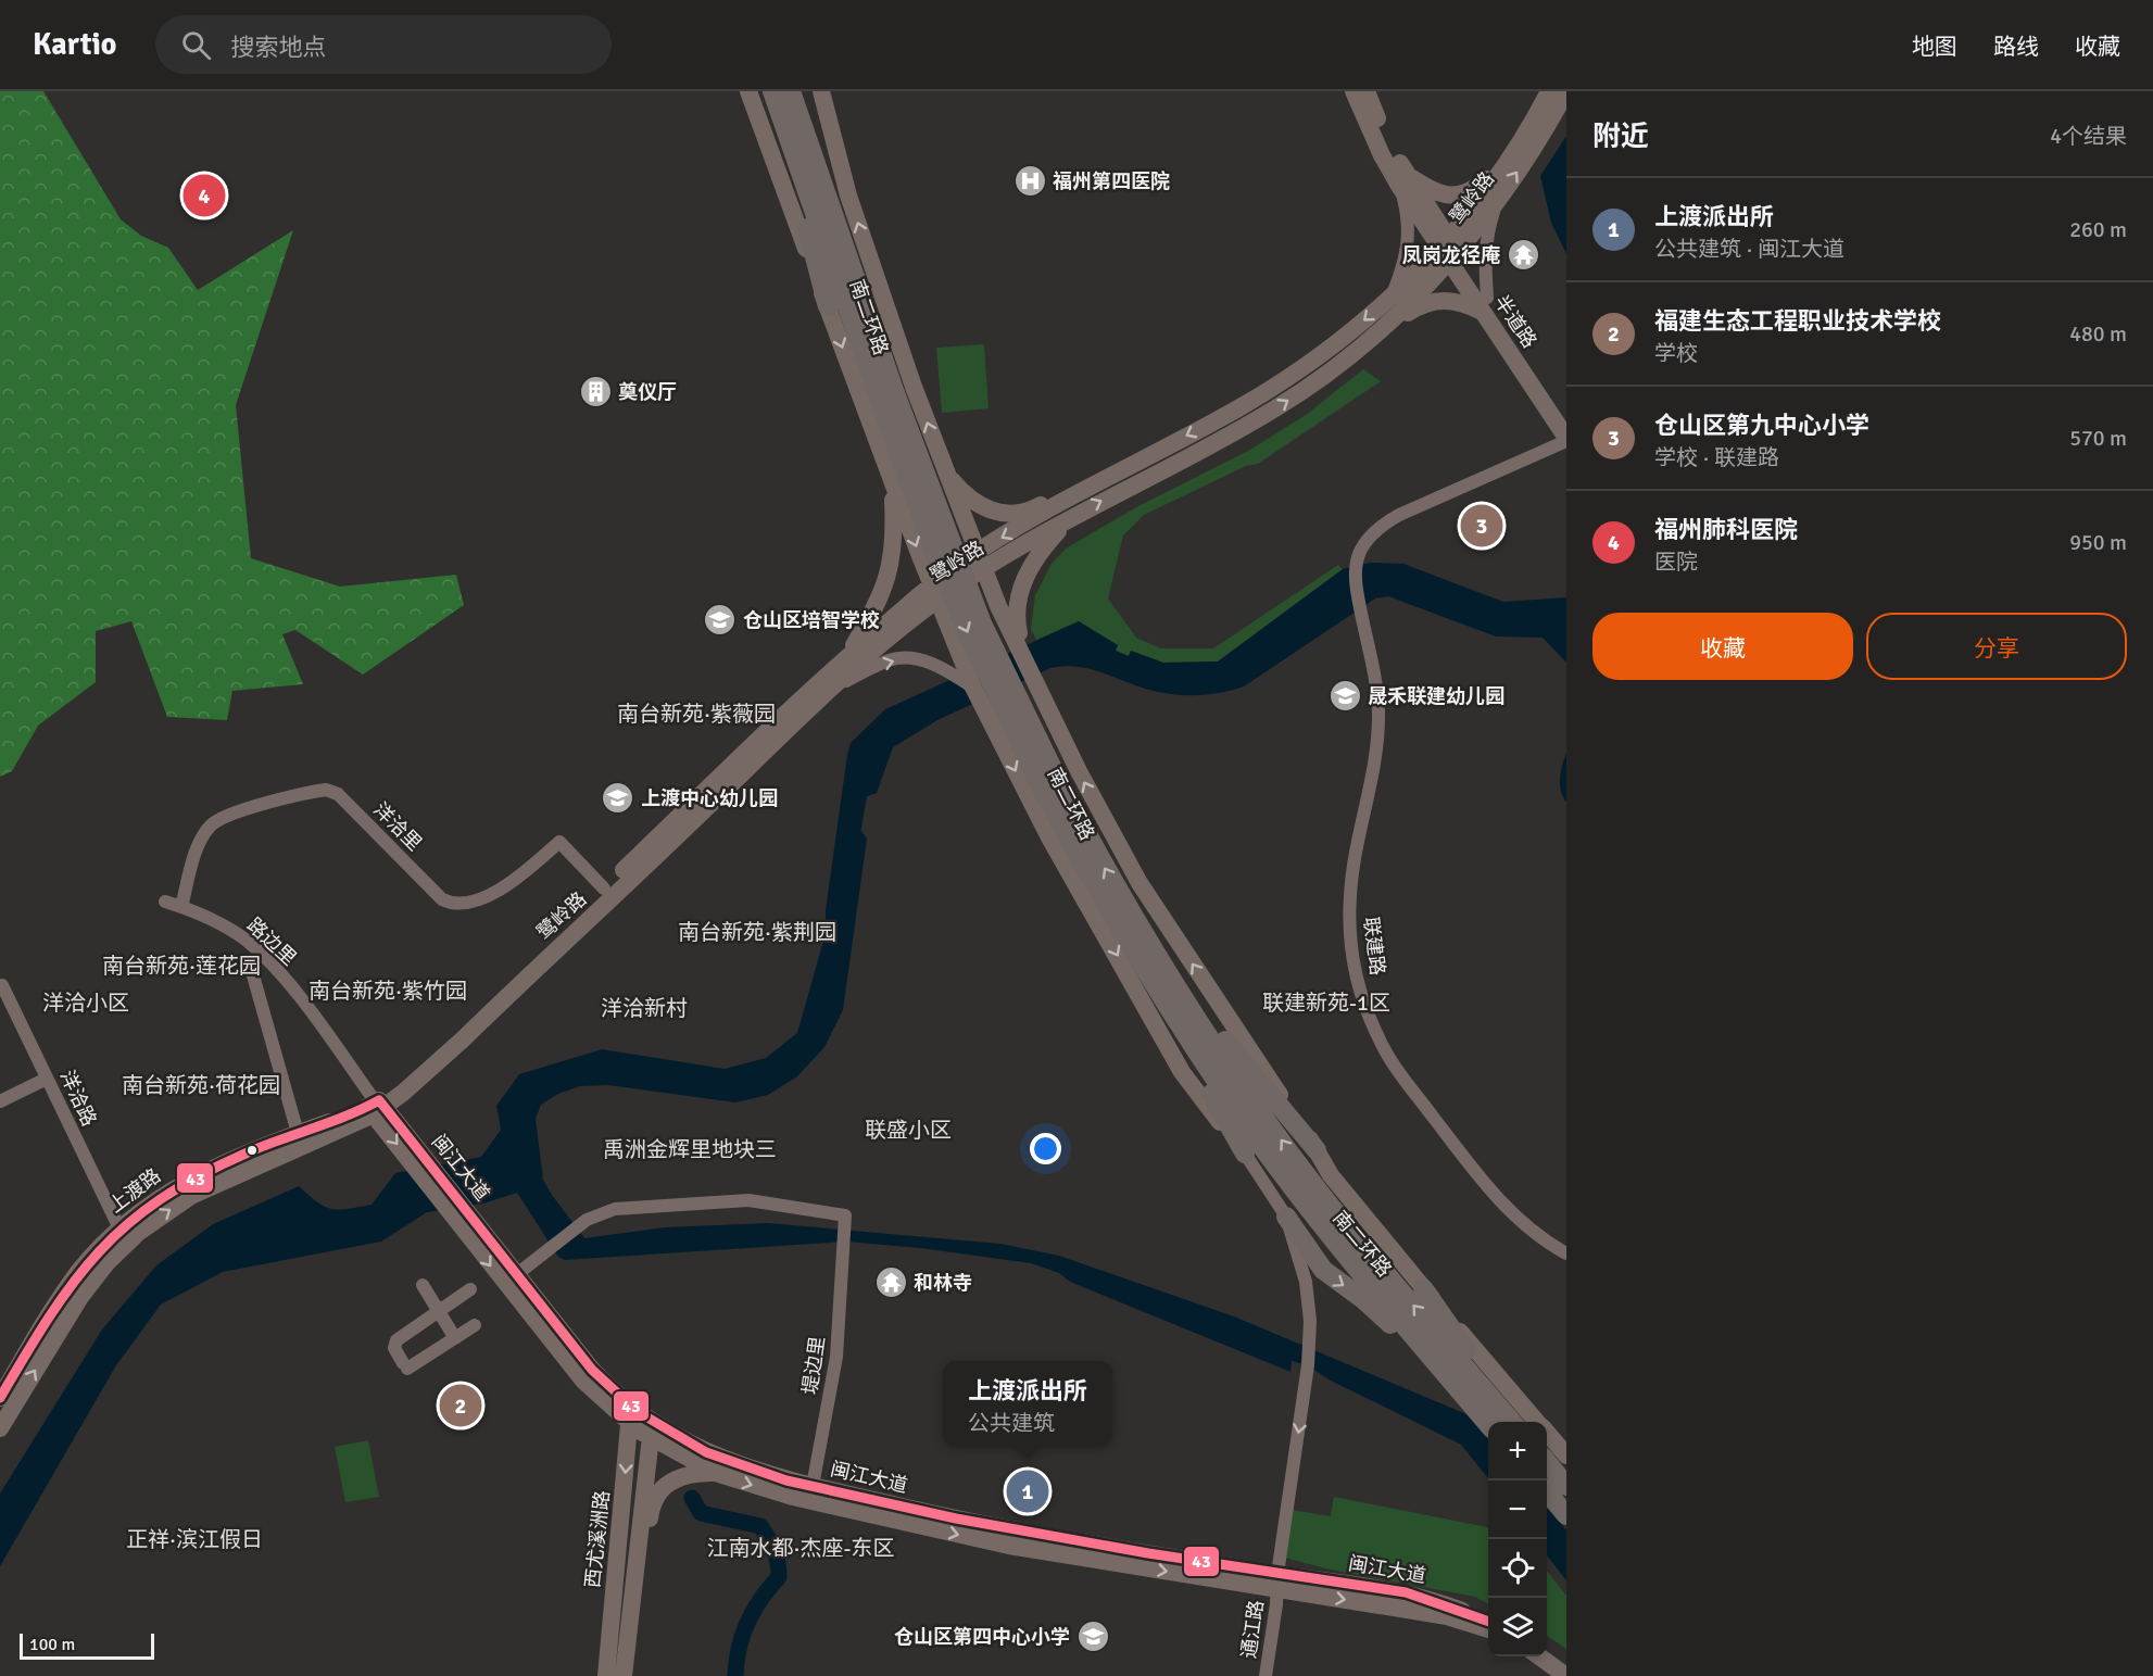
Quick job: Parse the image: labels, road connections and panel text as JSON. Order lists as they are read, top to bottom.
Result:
{
  "streets": {
    "highway": ["南二环路"],
    "main road": [
      "鹭岭路",
      "半道路",
      "闽江大道",
      "上渡路",
      "西尤溪洲路"
    ],
    "street": [
      "洋洽里",
      "路边里",
      "联建路",
      "洋洽路",
      "堤边里",
      "通江路"
    ]
  },
  "crossings": [
    ["鹭岭路", "半道路"],
    ["鹭岭路", "洋洽里"],
    ["鹭岭路", "路边里"],
    ["鹭岭路", "闽江大道"],
    ["鹭岭路", "上渡路"],
    ["半道路", "联建路"],
    ["洋洽里", "路边里"],
    ["路边里", "闽江大道"],
    ["路边里", "上渡路"],
    ["洋洽路", "上渡路"],
    ["闽江大道", "上渡路"],
    ["闽江大道", "堤边里"],
    ["闽江大道", "西尤溪洲路"],
    ["闽江大道", "通江路"]
  ],
  "one_way": ["通江路"],
  "districts": [
    "南台新苑·紫薇园",
    "南台新苑·紫荆园",
    "南台新苑·莲花园",
    "南台新苑·紫竹园",
    "洋洽小区",
    "联建新苑-1区",
    "洋洽新村",
    "南台新苑·荷花园",
    "联盛小区",
    "禹洲金辉里地块三",
    "正祥·滨江假日",
    "江南水都·杰座-东区"
  ],
  "places": {
    "hospital": ["福州第四医院"],
    "temple": ["凤岗龙径庵", "和林寺"],
    "building": ["奠仪厅"],
    "school or university": [
      "仓山区培智学校",
      "晟禾联建幼儿园",
      "上渡中心幼儿园",
      "仓山区第四中心小学"
    ]
  },
  "lines": ["transit line 43"],
  "scale_bar": "100 m",
  "page": {
    "header": "Kartio",
    "search": "搜索地点",
    "nav": ["地图", "路线", "收藏"],
    "heading": ["附近", "4个结果"],
    "pins": [
      "4",
      "3",
      "2",
      "1"
    ],
    "list": [
      {
        "mark": "1",
        "name": "上渡派出所",
        "note": "公共建筑 · 闽江大道",
        "value": "260 m"
      },
      {
        "mark": "2",
        "name": "福建生态工程职业技术学校",
        "note": "学校",
        "value": "480 m"
      },
      {
        "mark": "3",
        "name": "仓山区第九中心小学",
        "note": "学校 · 联建路",
        "value": "570 m"
      },
      {
        "mark": "4",
        "name": "福州肺科医院",
        "note": "医院",
        "value": "950 m"
      }
    ],
    "buttons": ["收藏", "分享"],
    "popup": ["上渡派出所", "公共建筑"],
    "map_buttons": ["+", "−"],
    "scale": "100 m"
  }
}
